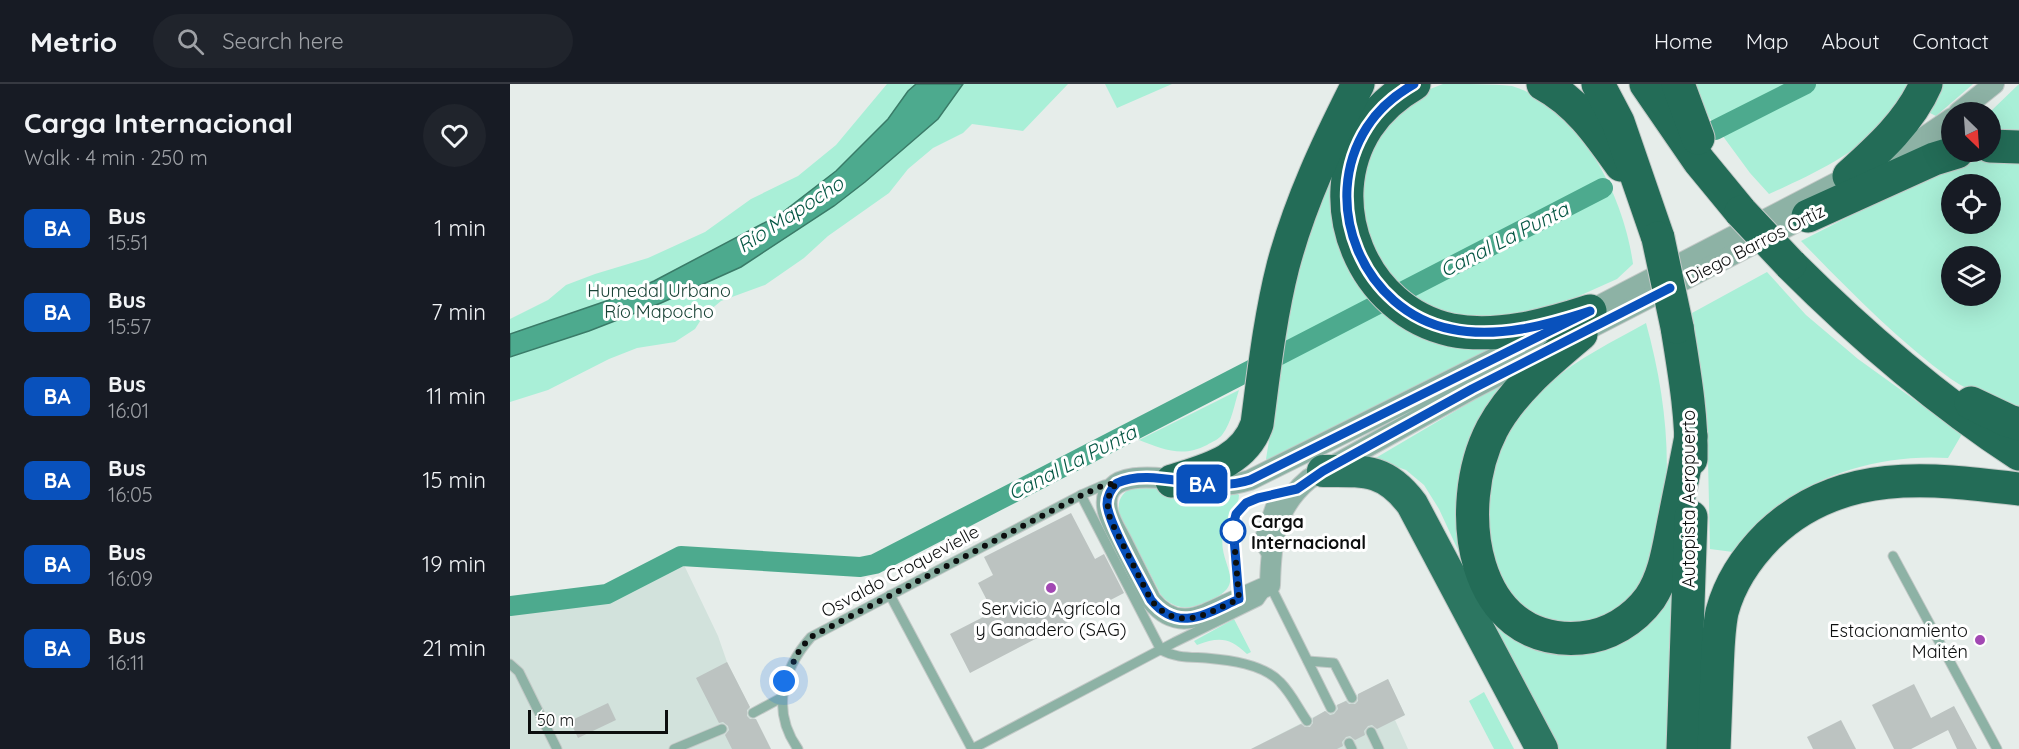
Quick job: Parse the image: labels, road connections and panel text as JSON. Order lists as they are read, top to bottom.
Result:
{
  "streets": {
    "highway": ["Autopista Aeropuerto"],
    "street": ["Diego Barros Ortíz"],
    "lane": ["Osvaldo Croquevielle"]
  },
  "crossings": [
    ["Diego Barros Ortíz", "Osvaldo Croquevielle"]
  ],
  "water": ["Río Mapocho", "Canal La Punta"],
  "parks": ["Humedal Urbano Río Mapocho"],
  "places": ["Carga Internacional", "Servicio Agrícola y Ganadero (SAG)", "Estacionamiento Maitén"],
  "lines": ["bus line BA"],
  "scale_bar": "50 m",
  "north": "bottom right",
  "page": {
    "header": "Metrio",
    "search": "Search here",
    "nav": [
      "Home",
      "Map",
      "About",
      "Contact"
    ],
    "heading": ["Carga Internacional", "Walk · 4 min · 250 m"],
    "on_map": "BA",
    "list": [
      {
        "mark": "BA",
        "name": "Bus",
        "note": "15:51",
        "value": "1 min"
      },
      {
        "mark": "BA",
        "name": "Bus",
        "note": "15:57",
        "value": "7 min"
      },
      {
        "mark": "BA",
        "name": "Bus",
        "note": "16:01",
        "value": "11 min"
      },
      {
        "mark": "BA",
        "name": "Bus",
        "note": "16:05",
        "value": "15 min"
      },
      {
        "mark": "BA",
        "name": "Bus",
        "note": "16:09",
        "value": "19 min"
      },
      {
        "mark": "BA",
        "name": "Bus",
        "note": "16:11",
        "value": "21 min"
      }
    ],
    "scale": "50 m"
  }
}
